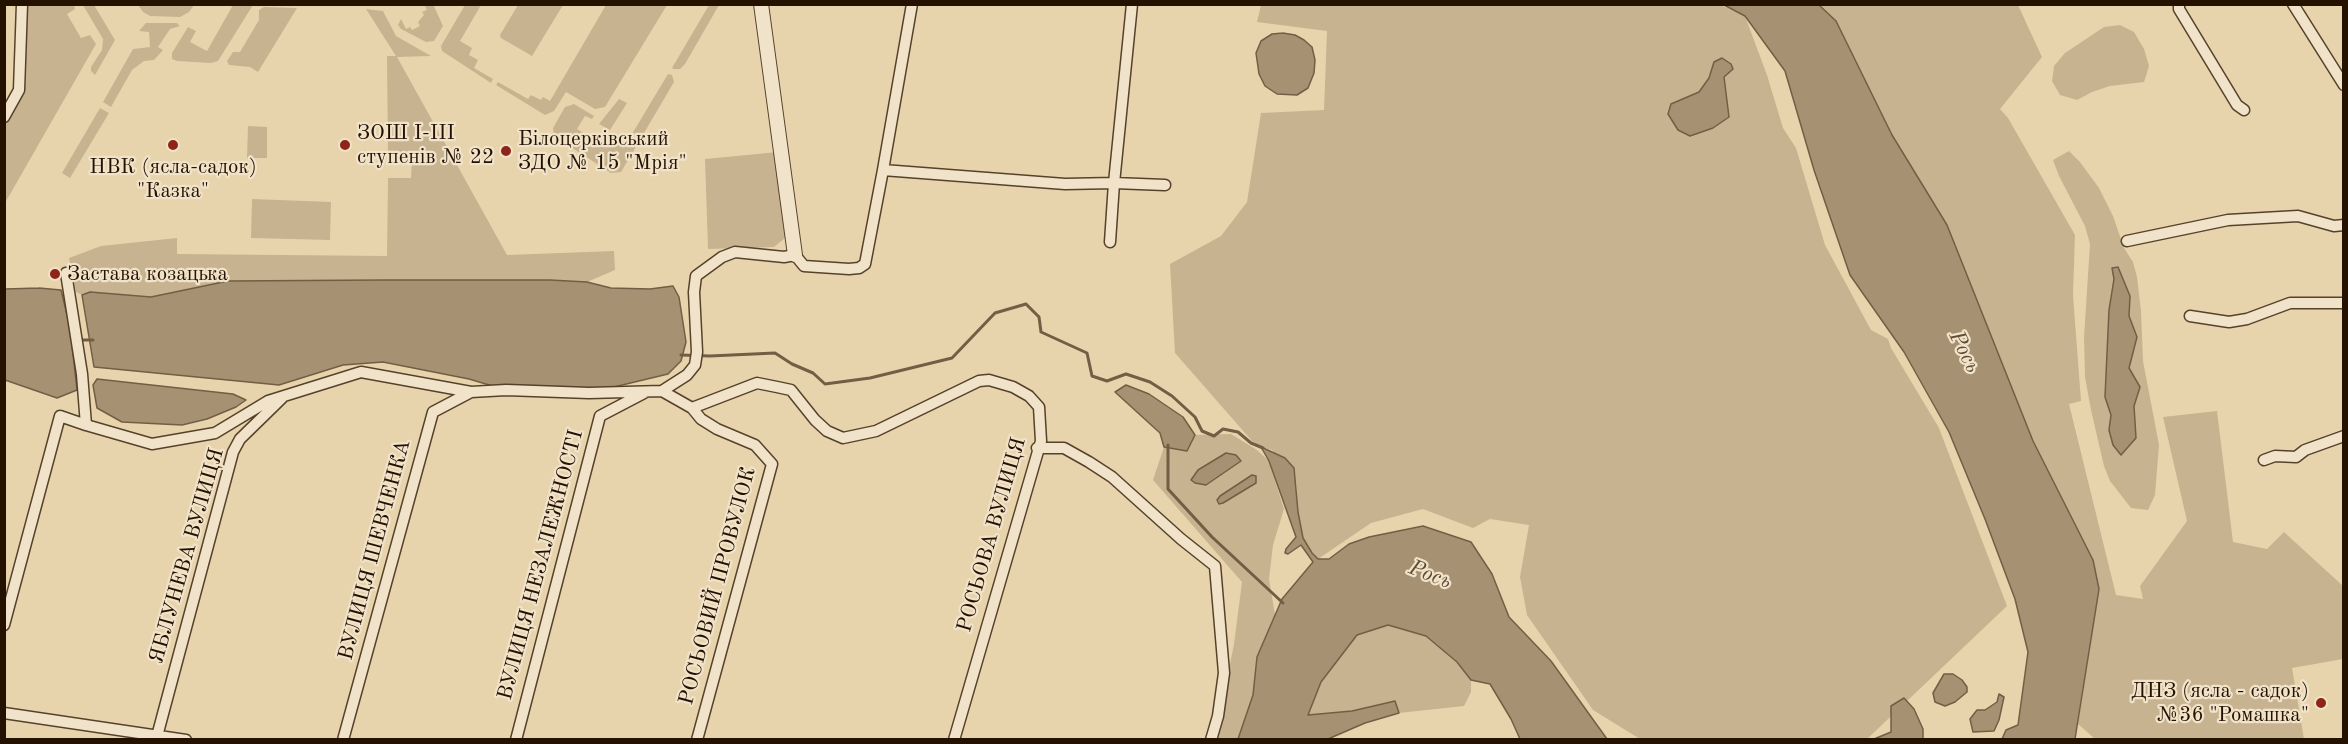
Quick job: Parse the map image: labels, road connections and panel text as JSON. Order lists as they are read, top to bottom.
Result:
{
  "streets": {
    "street": [
      "РОСЬОВА ВУЛИЦЯ",
      "ВУЛИЦЯ ШЕВЧЕНКА",
      "ЯБЛУНЕВА ВУЛИЦЯ",
      "ВУЛИЦЯ НЕЗАЛЕЖНОСТІ",
      "РОСЬОВИЙ ПРОВУЛОК"
    ]
  },
  "crossings": [
    ["РОСЬОВА ВУЛИЦЯ", "РОСЬОВИЙ ПРОВУЛОК"]
  ],
  "water": ["Рось"],
  "places": [
    "НВК (ясла-садок) \"Казка\"",
    "ЗОШ І-ІІІ ступенів № 22",
    "Білоцерківський ЗДО № 15 \"Мрія\"",
    "Застава козацька",
    "ДНЗ (ясла - садок) №36 \"Ромашка\""
  ]
}
